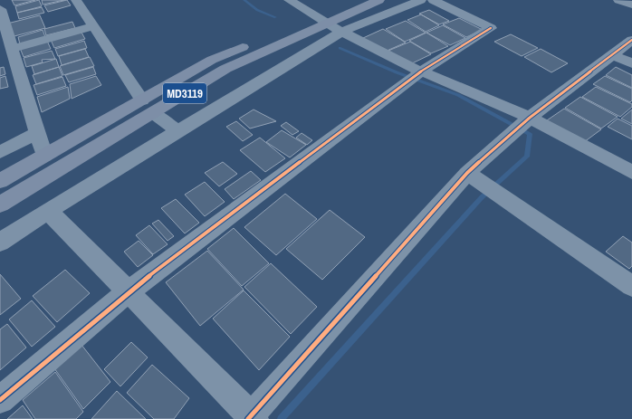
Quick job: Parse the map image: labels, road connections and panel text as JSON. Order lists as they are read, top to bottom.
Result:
{
  "streets": {
    "main road": ["MD3119"]
  }
}
